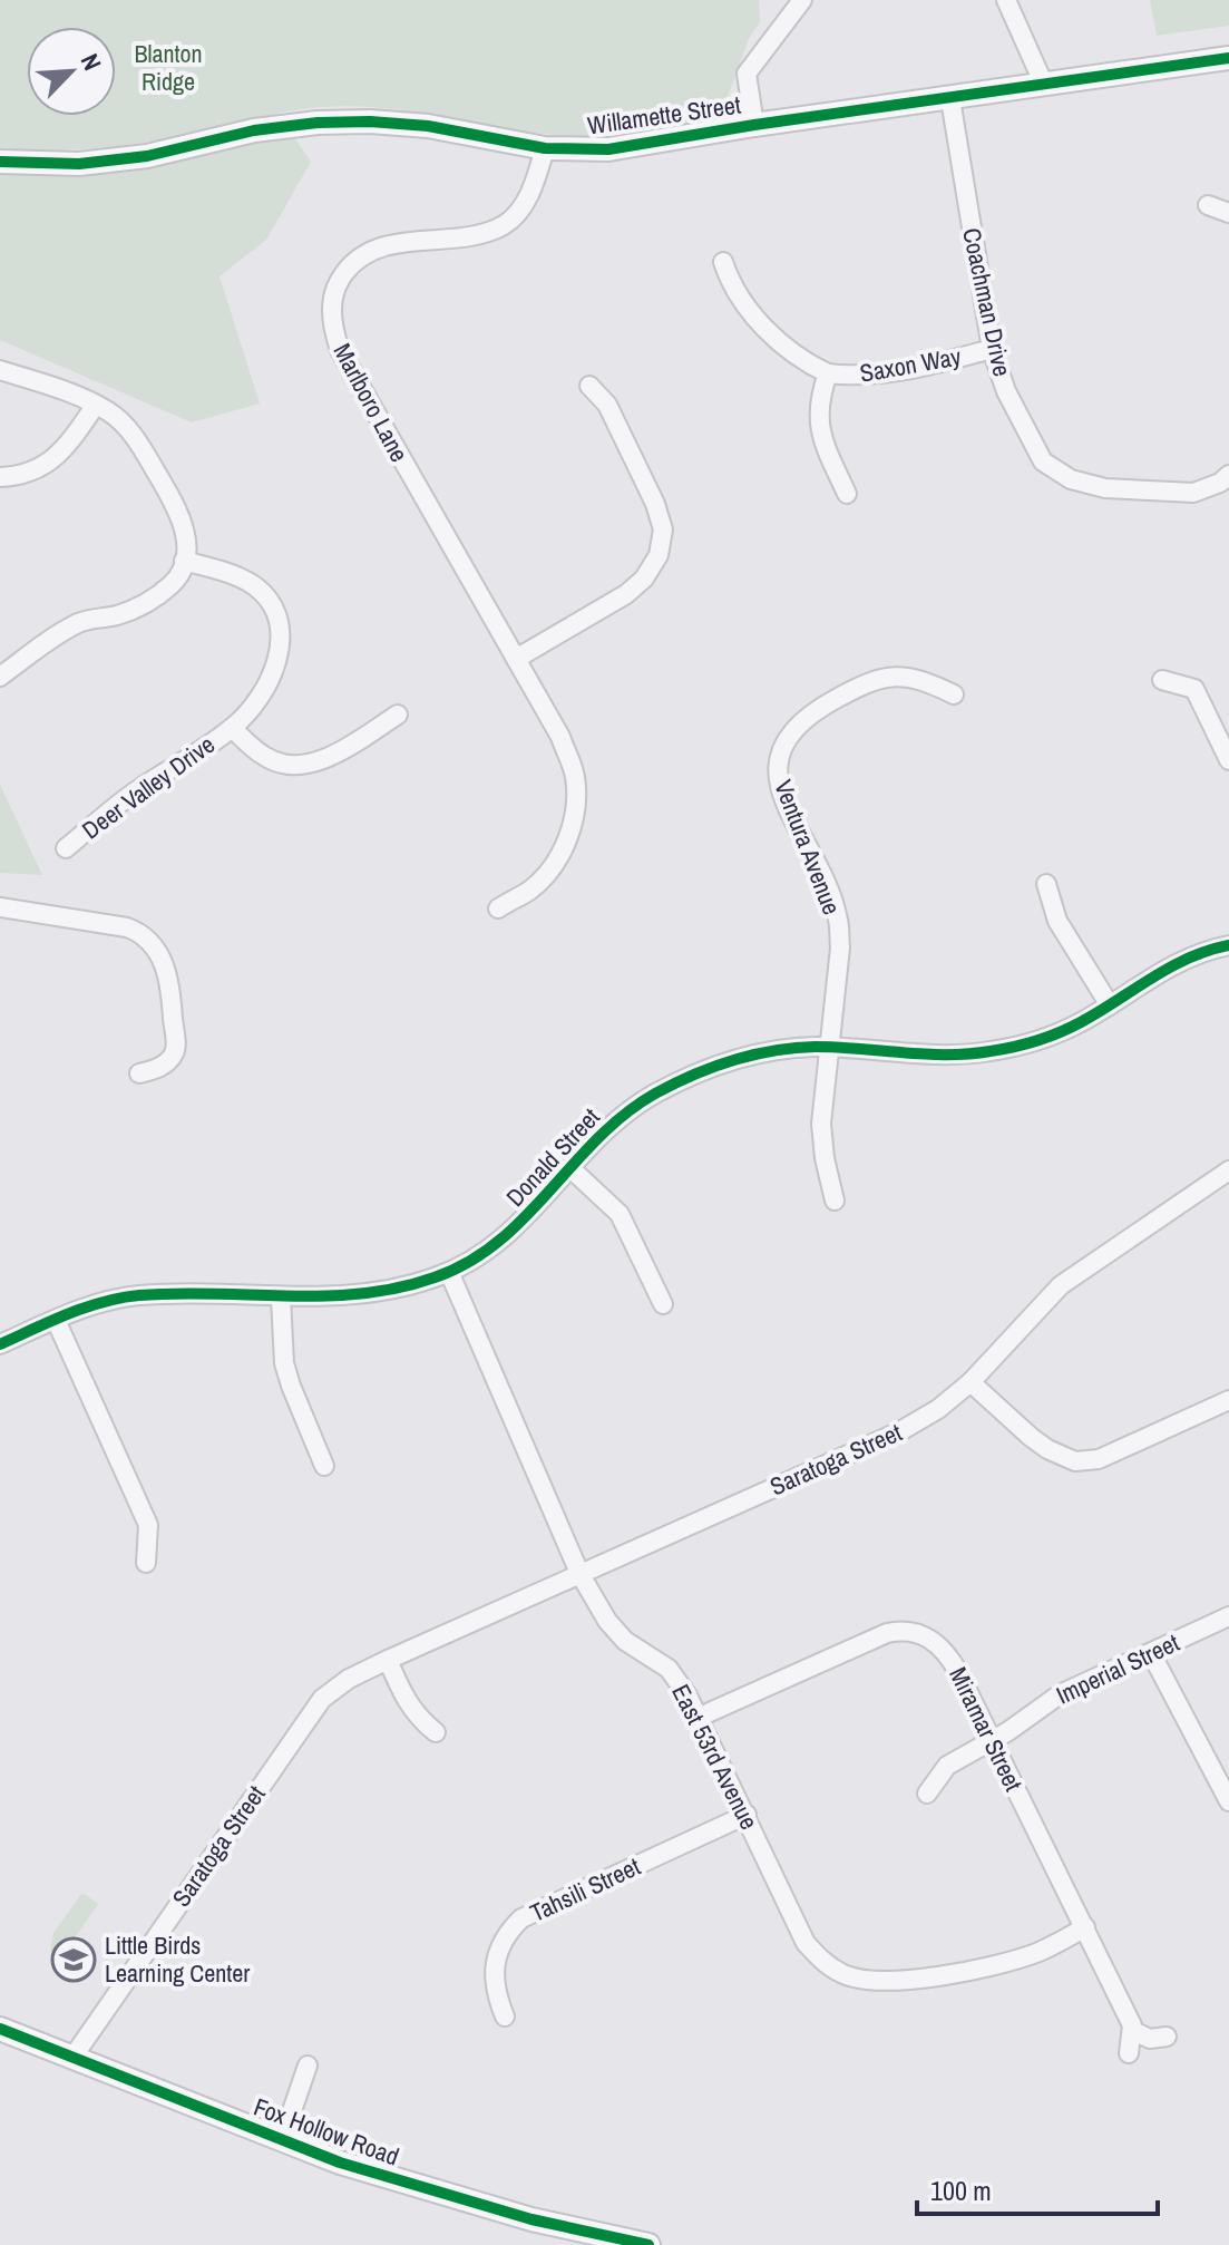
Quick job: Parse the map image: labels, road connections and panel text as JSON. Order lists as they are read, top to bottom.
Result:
{
  "streets": {
    "main road": ["Willamette Street", "Fox Hollow Road"],
    "street": [
      "Coachman Drive",
      "Saxon Way",
      "Marlboro Lane",
      "Deer Valley Drive",
      "Ventura Avenue",
      "Donald Street",
      "Saratoga Street",
      "Imperial Street",
      "Miramar Street",
      "East 53rd Avenue",
      "Tahsili Street"
    ]
  },
  "crossings": [
    ["Willamette Street", "Coachman Drive"],
    ["Willamette Street", "Marlboro Lane"],
    ["Coachman Drive", "Saxon Way"],
    ["Ventura Avenue", "Donald Street"],
    ["Donald Street", "East 53rd Avenue"],
    ["Saratoga Street", "East 53rd Avenue"],
    ["Saratoga Street", "Fox Hollow Road"],
    ["Imperial Street", "Miramar Street"],
    ["Miramar Street", "East 53rd Avenue"],
    ["East 53rd Avenue", "Tahsili Street"]
  ],
  "parks": ["Blanton Ridge"],
  "places": {
    "school or university": ["Little Birds Learning Center"]
  },
  "scale_bar": "100 m",
  "north": "top right"
}
